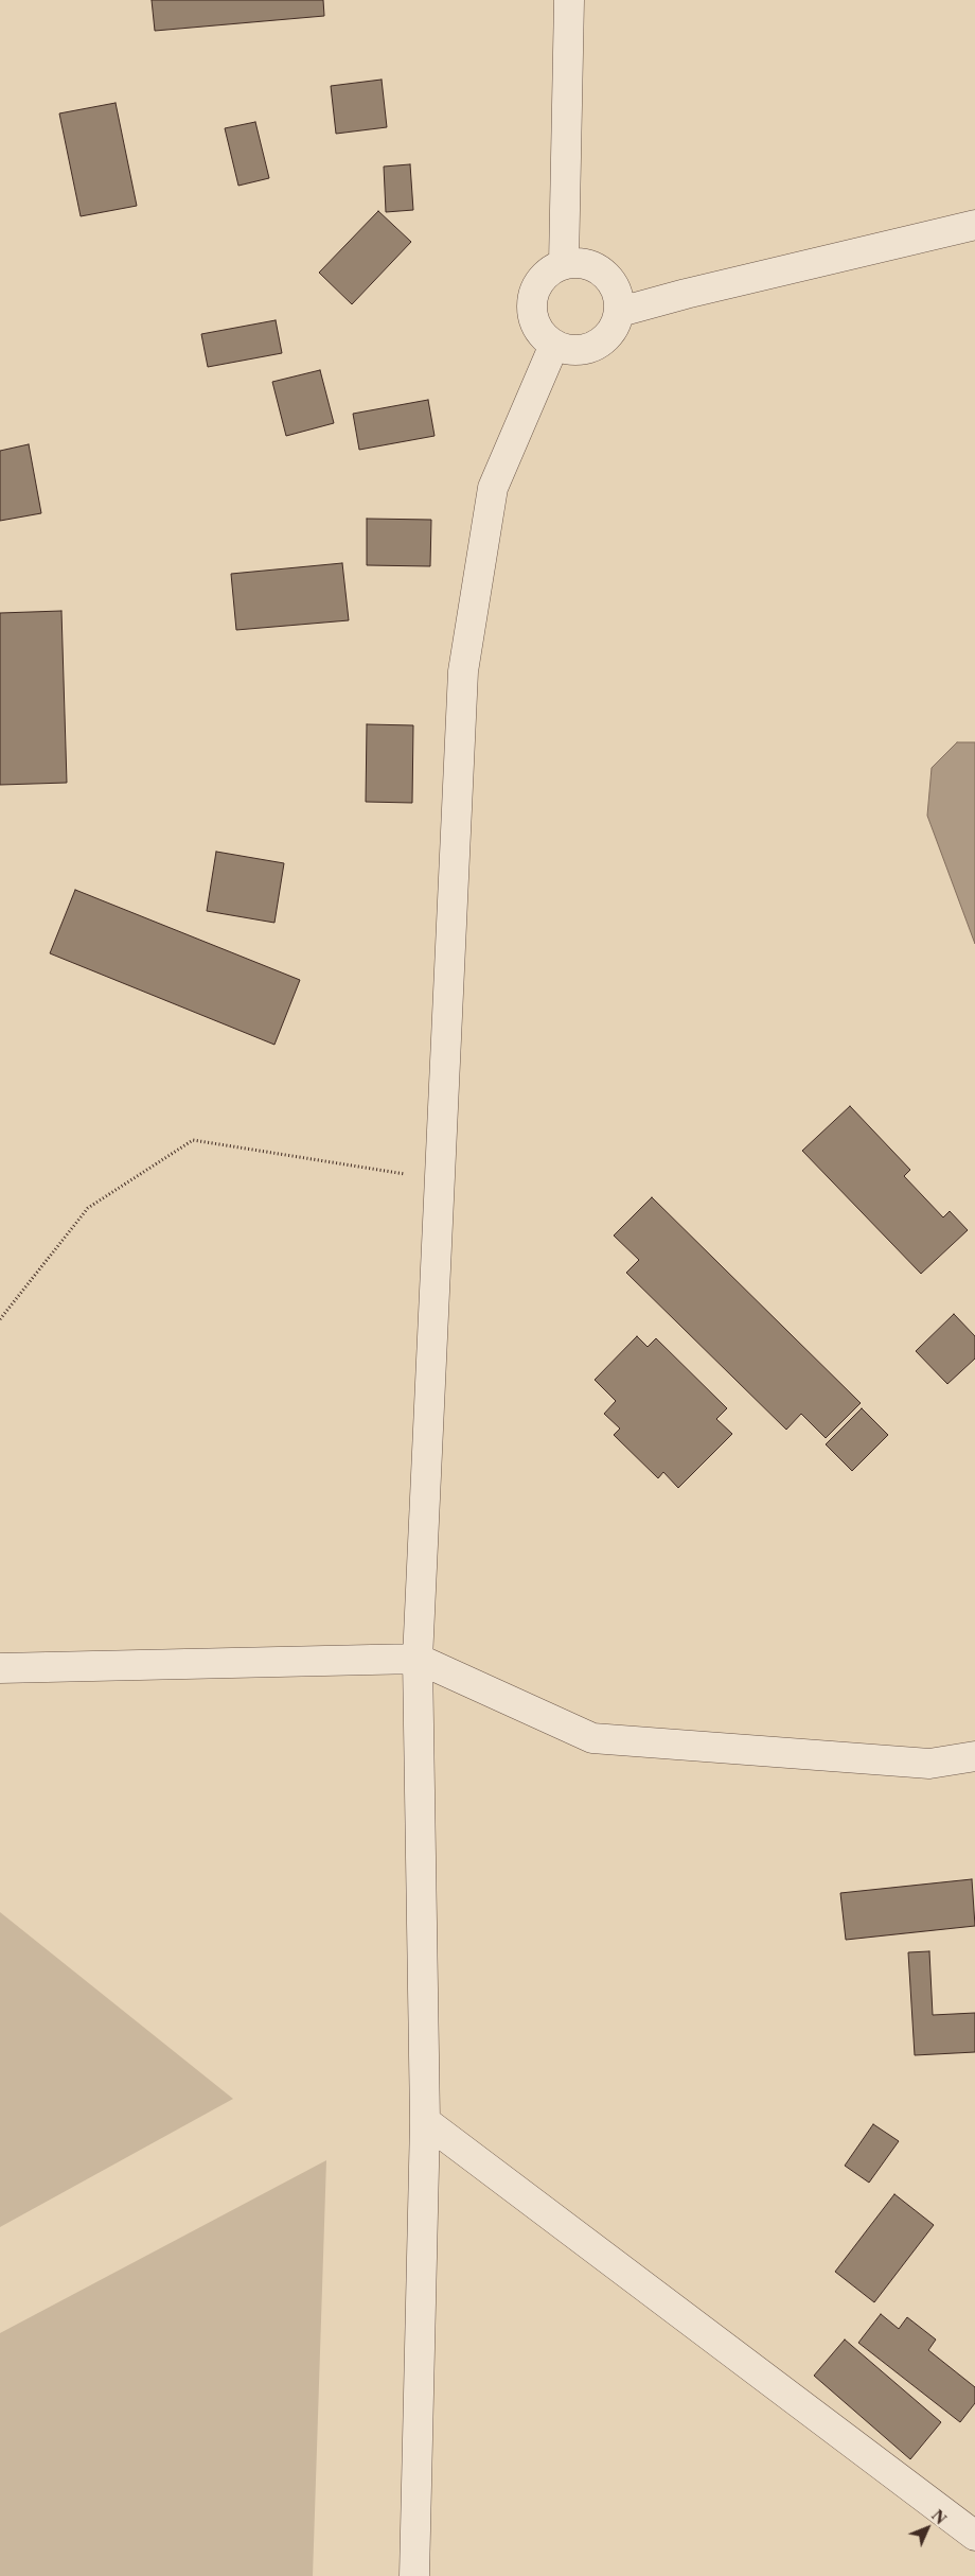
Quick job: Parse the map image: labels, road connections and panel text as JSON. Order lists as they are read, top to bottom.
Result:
{
  "north": "top right"
}
